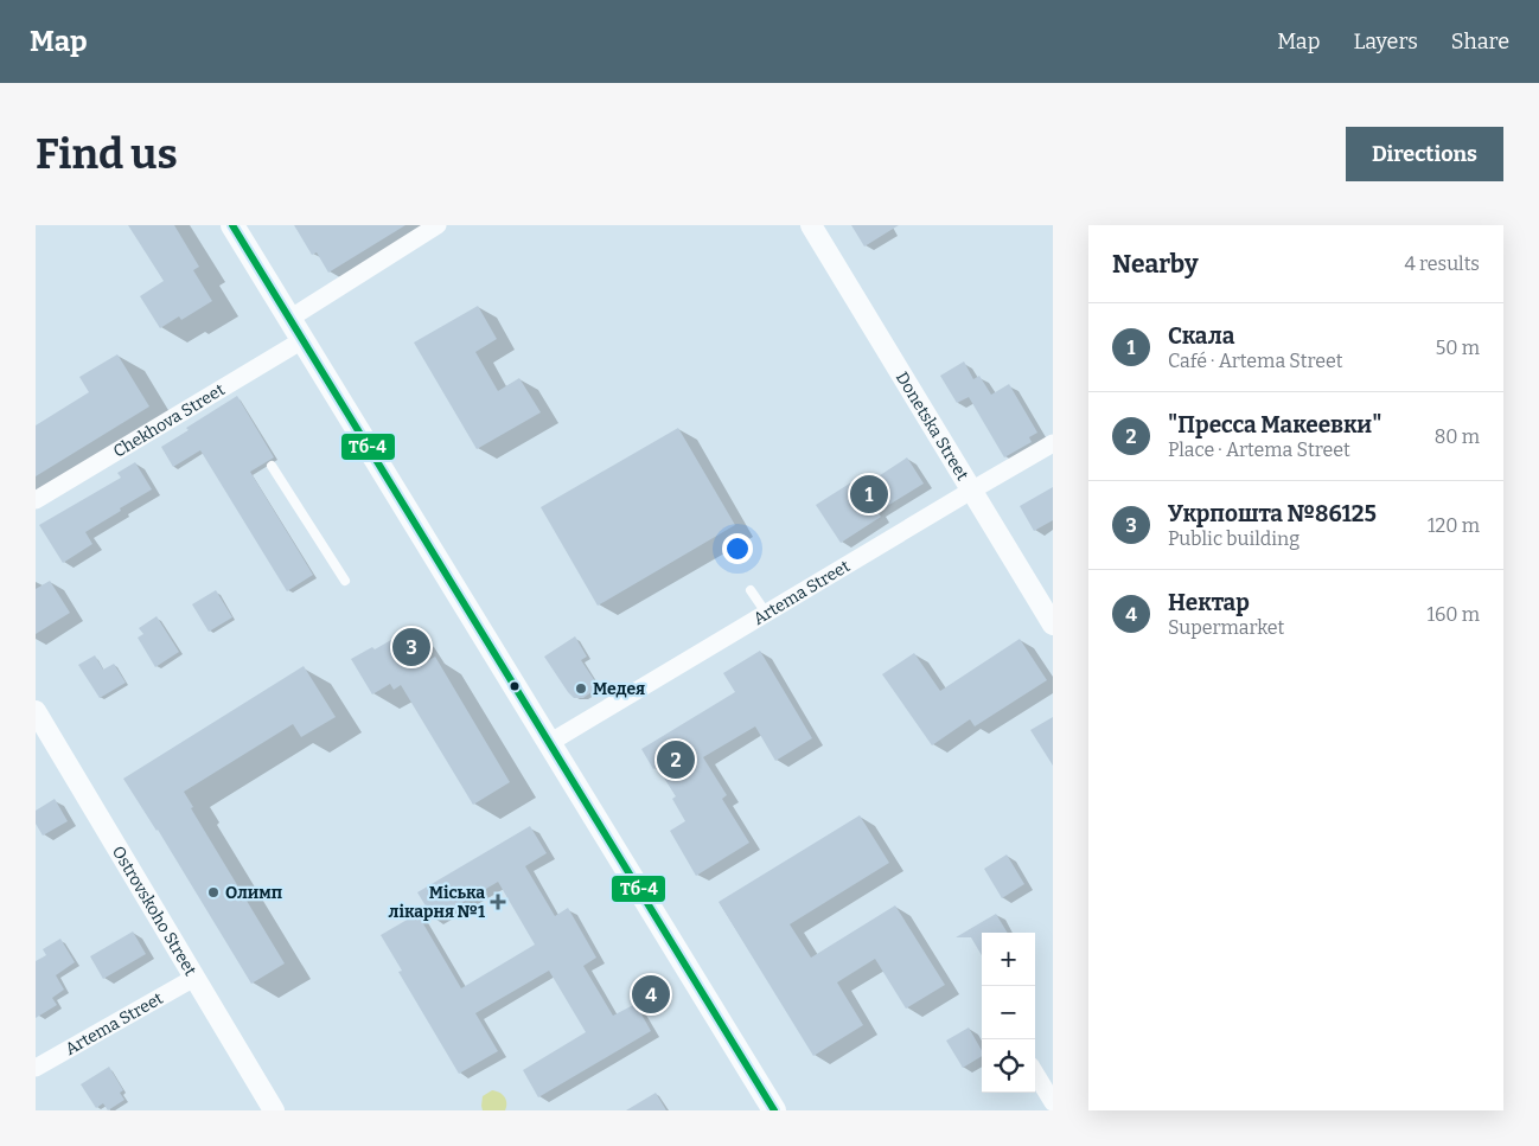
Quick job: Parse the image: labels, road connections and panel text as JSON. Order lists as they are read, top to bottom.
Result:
{
  "streets": {
    "street": [
      "Chekhova Street",
      "Donetska Street",
      "Artema Street",
      "Ostrovskoho Street"
    ]
  },
  "crossings": [
    ["Donetska Street", "Artema Street"],
    ["Artema Street", "Ostrovskoho Street"]
  ],
  "places": {
    "other": ["Медея", "Олимп"],
    "health": ["Міська лікарня №1"]
  },
  "lines": ["transit line Тб-4"],
  "page": {
    "header": "Map",
    "nav": ["Map", "Layers", "Share"],
    "buttons": "Directions",
    "title": "Find us",
    "heading": ["Nearby", "4 results"],
    "list": [
      {
        "mark": "1",
        "name": "Скала",
        "note": "Café · Artema Street",
        "value": "50 m"
      },
      {
        "mark": "2",
        "name": "\"Пресса Макеевки\"",
        "note": "Place · Artema Street",
        "value": "80 m"
      },
      {
        "mark": "3",
        "name": "Укрпошта №86125",
        "note": "Public building",
        "value": "120 m"
      },
      {
        "mark": "4",
        "name": "Нектар",
        "note": "Supermarket",
        "value": "160 m"
      }
    ],
    "pins": [
      "1",
      "3",
      "2",
      "4"
    ],
    "map_buttons": ["+", "−"]
  }
}
